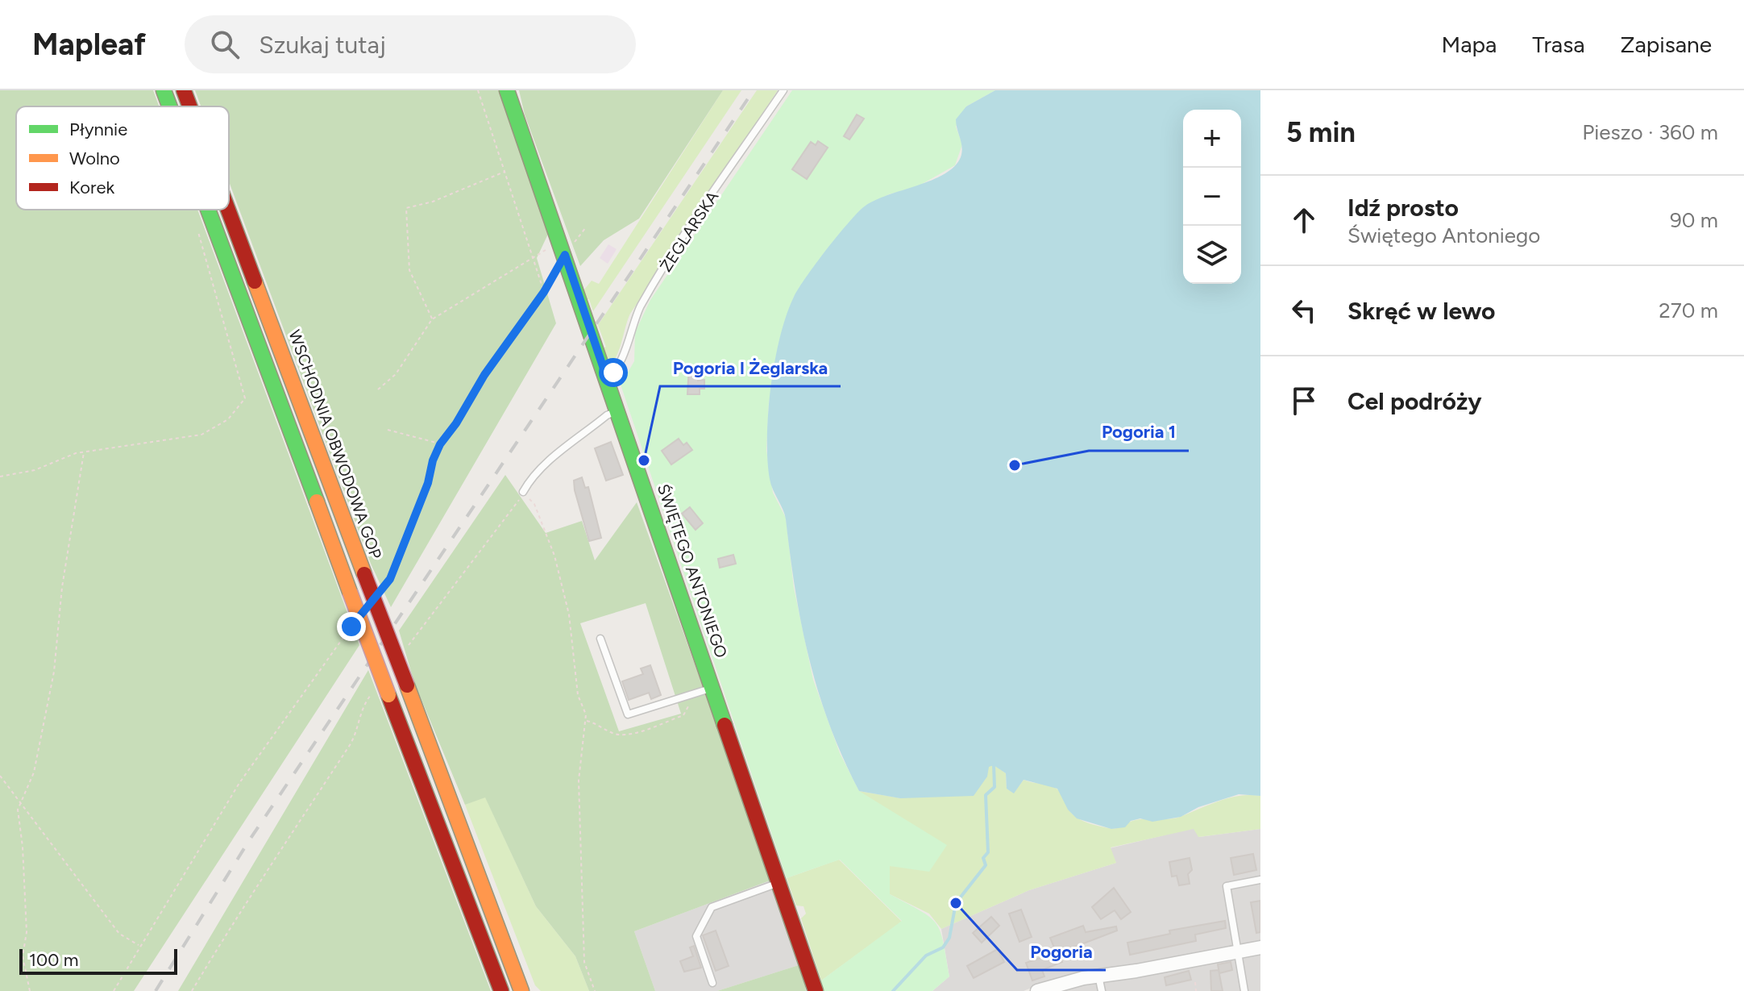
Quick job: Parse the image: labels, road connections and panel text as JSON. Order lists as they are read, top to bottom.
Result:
{
  "streets": {
    "main road": ["WSCHODNIA OBWODOWA GOP", "ŚWIĘTEGO ANTONIEGO"],
    "lane": ["ŻEGLARSKA"]
  },
  "crossings": [
    ["ŻEGLARSKA", "ŚWIĘTEGO ANTONIEGO"]
  ],
  "places": ["Pogoria I Żeglarska", "Pogoria 1", "Pogoria"],
  "legend": ["Płynnie", "Wolno", "Korek"],
  "scale_bar": "100 m",
  "page": {
    "header": "Mapleaf",
    "search": "Szukaj tutaj",
    "nav": ["Mapa", "Trasa", "Zapisane"],
    "heading": ["5 min", "Pieszo · 360 m"],
    "map_buttons": ["+", "−"],
    "list": [
      ["Idź prosto", "Świętego Antoniego", "90 m"],
      ["Skręć w lewo", "270 m"],
      "Cel podróży"
    ],
    "scale": "100 m"
  }
}
